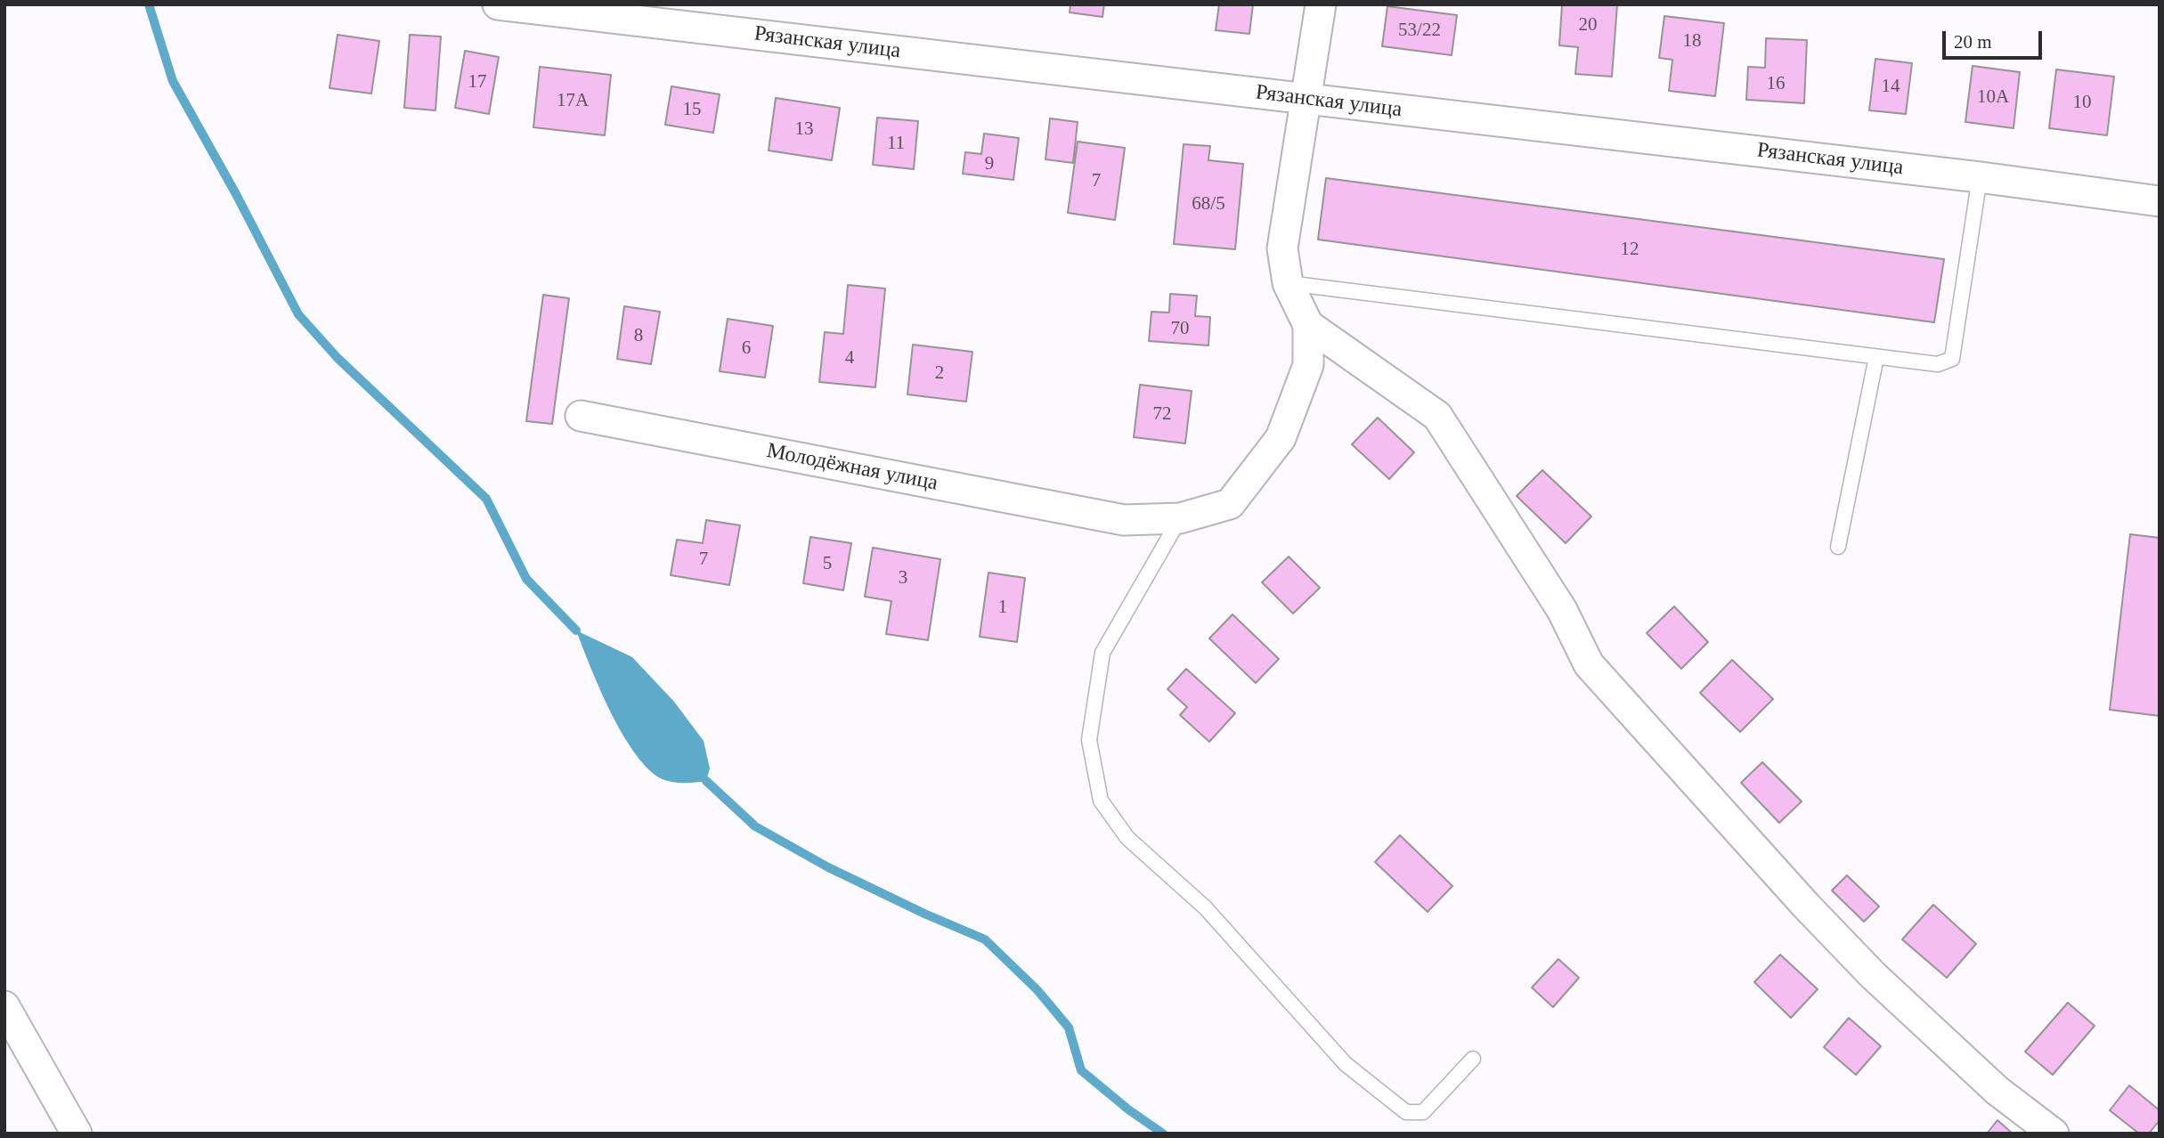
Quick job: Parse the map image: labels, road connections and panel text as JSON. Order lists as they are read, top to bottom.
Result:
{
  "streets": {
    "street": ["Рязанская улица", "Молодёжная улица"]
  },
  "house_numbers": [
    "20",
    "53/22",
    "18",
    "17",
    "16",
    "14",
    "10А",
    "17А",
    "10",
    "15",
    "13",
    "11",
    "9",
    "7",
    "68/5",
    "12",
    "70",
    "8",
    "6",
    "4",
    "2",
    "72",
    "7",
    "5",
    "3",
    "1"
  ],
  "scale_bar": "20 m"
}
